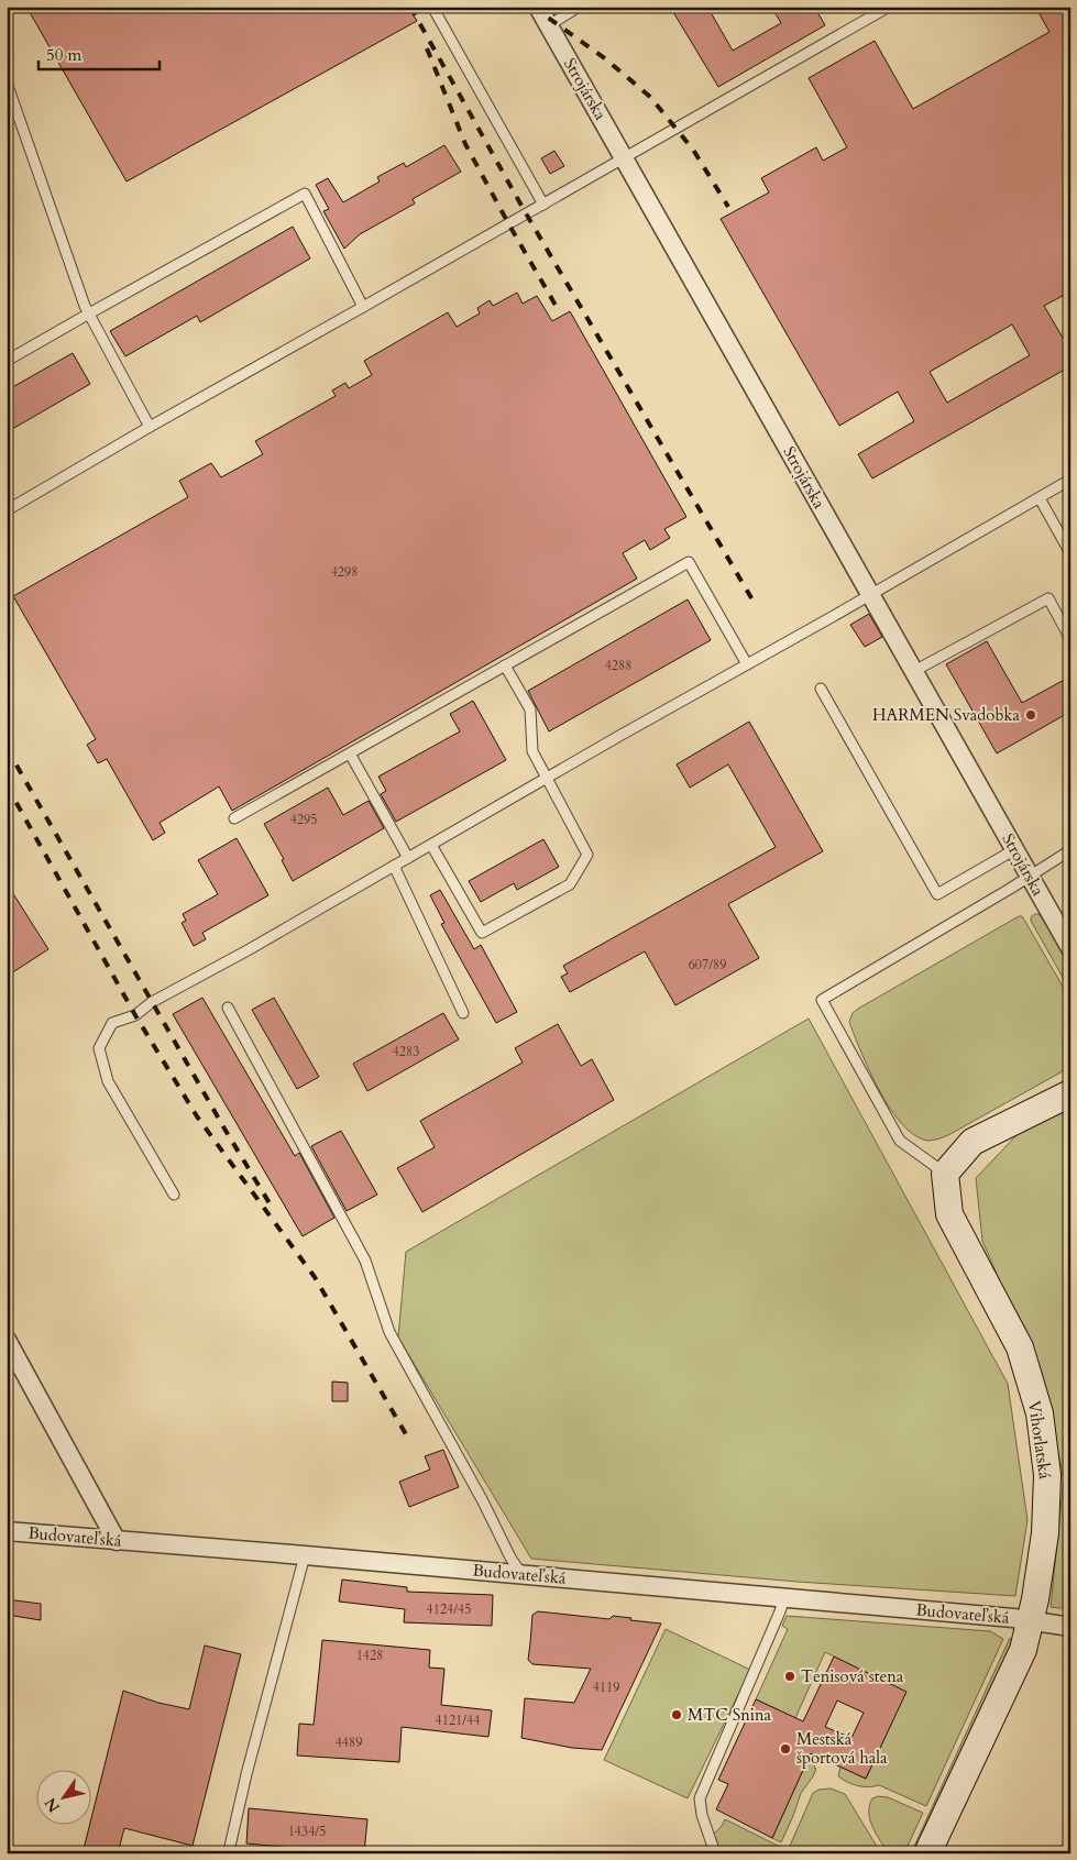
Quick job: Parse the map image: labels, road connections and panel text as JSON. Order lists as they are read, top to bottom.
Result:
{
  "streets": {
    "main road": ["Vihorlatská"],
    "street": ["Strojárska", "Budovateľská"]
  },
  "crossings": [
    ["Vihorlatská", "Budovateľská"]
  ],
  "places": [
    "HARMEN Svadobka",
    "Tenisová stena",
    "MTC Snina",
    "Mestská športová hala"
  ],
  "house_numbers": [
    "4298",
    "4288",
    "4295",
    "607/89",
    "4283",
    "4124/45",
    "1428",
    "4119",
    "4121/44",
    "4489",
    "1434/5"
  ],
  "scale_bar": "50 m",
  "north": "bottom left"
}
